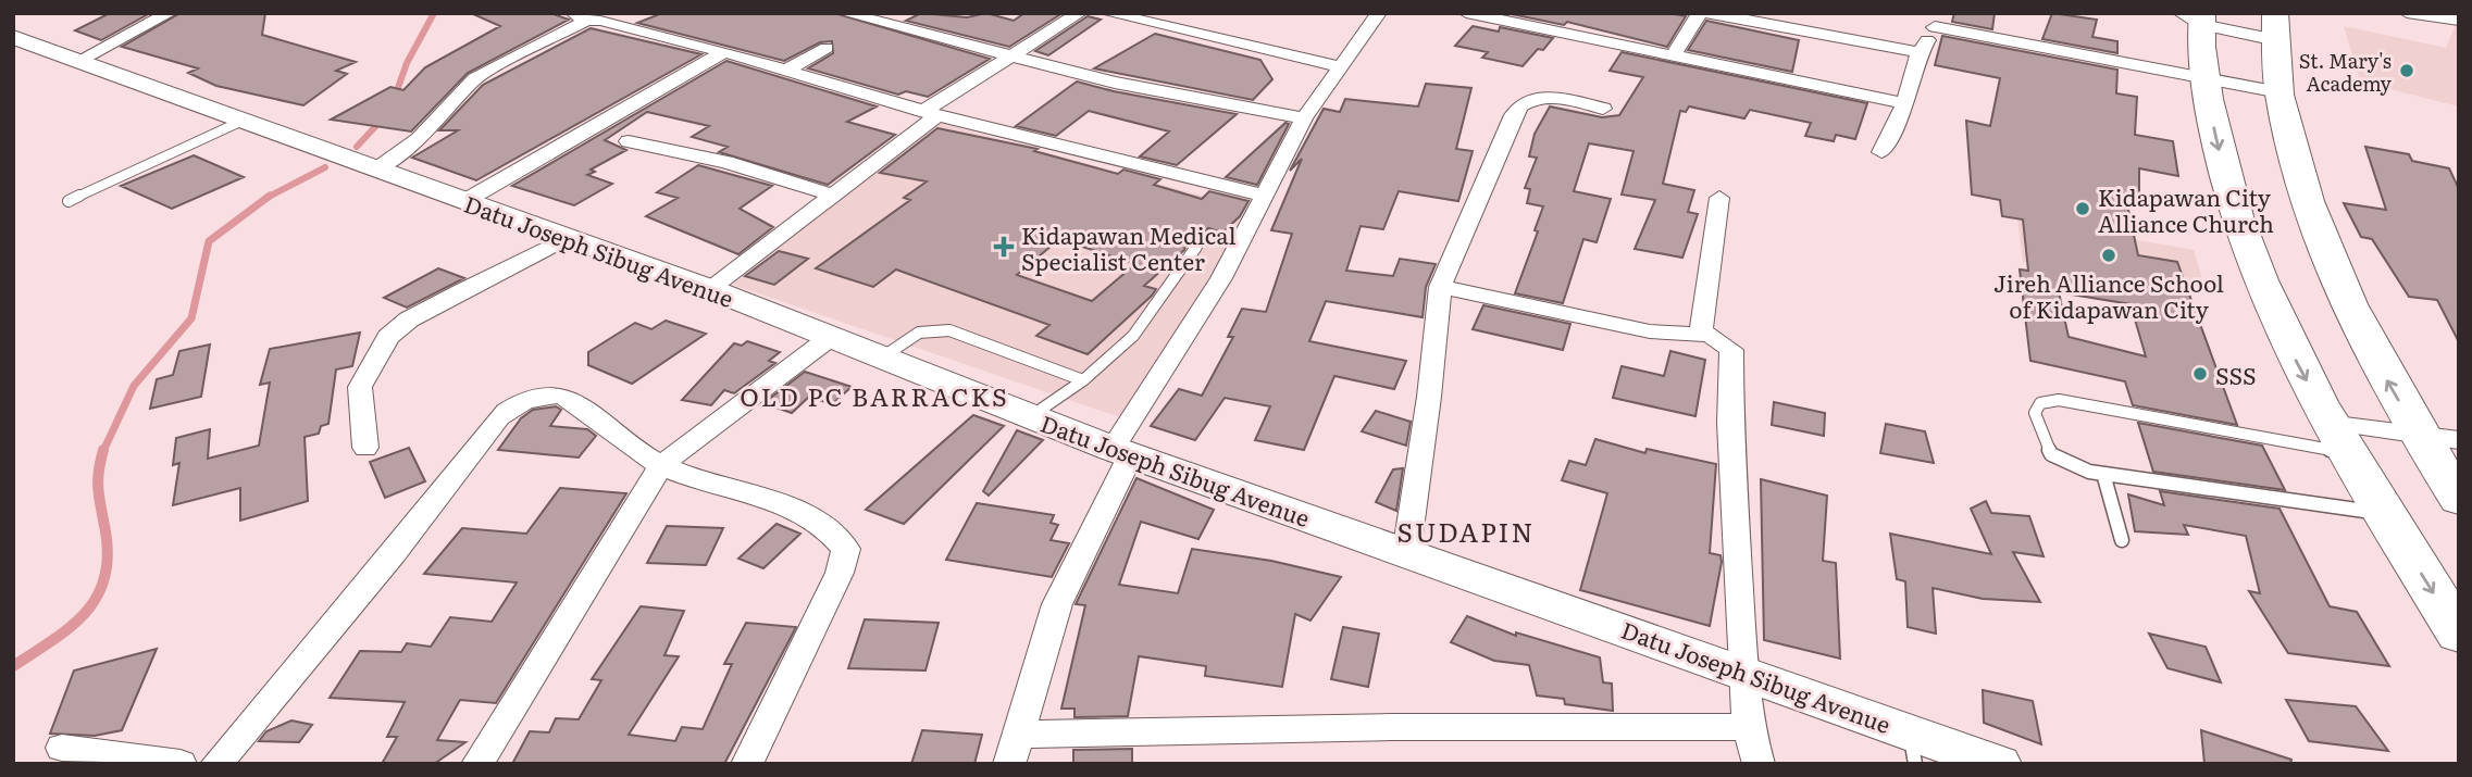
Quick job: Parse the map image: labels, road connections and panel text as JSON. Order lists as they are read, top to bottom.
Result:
{
  "streets": {
    "main road": ["Datu Joseph Sibug Avenue"]
  },
  "districts": ["OLD PC BARRACKS", "SUDAPIN"],
  "places": {
    "other": [
      "St. Mary's Academy",
      "Kidapawan City Alliance Church",
      "Jireh Alliance School of Kidapawan City",
      "SSS"
    ],
    "health": ["Kidapawan Medical Specialist Center"]
  }
}
